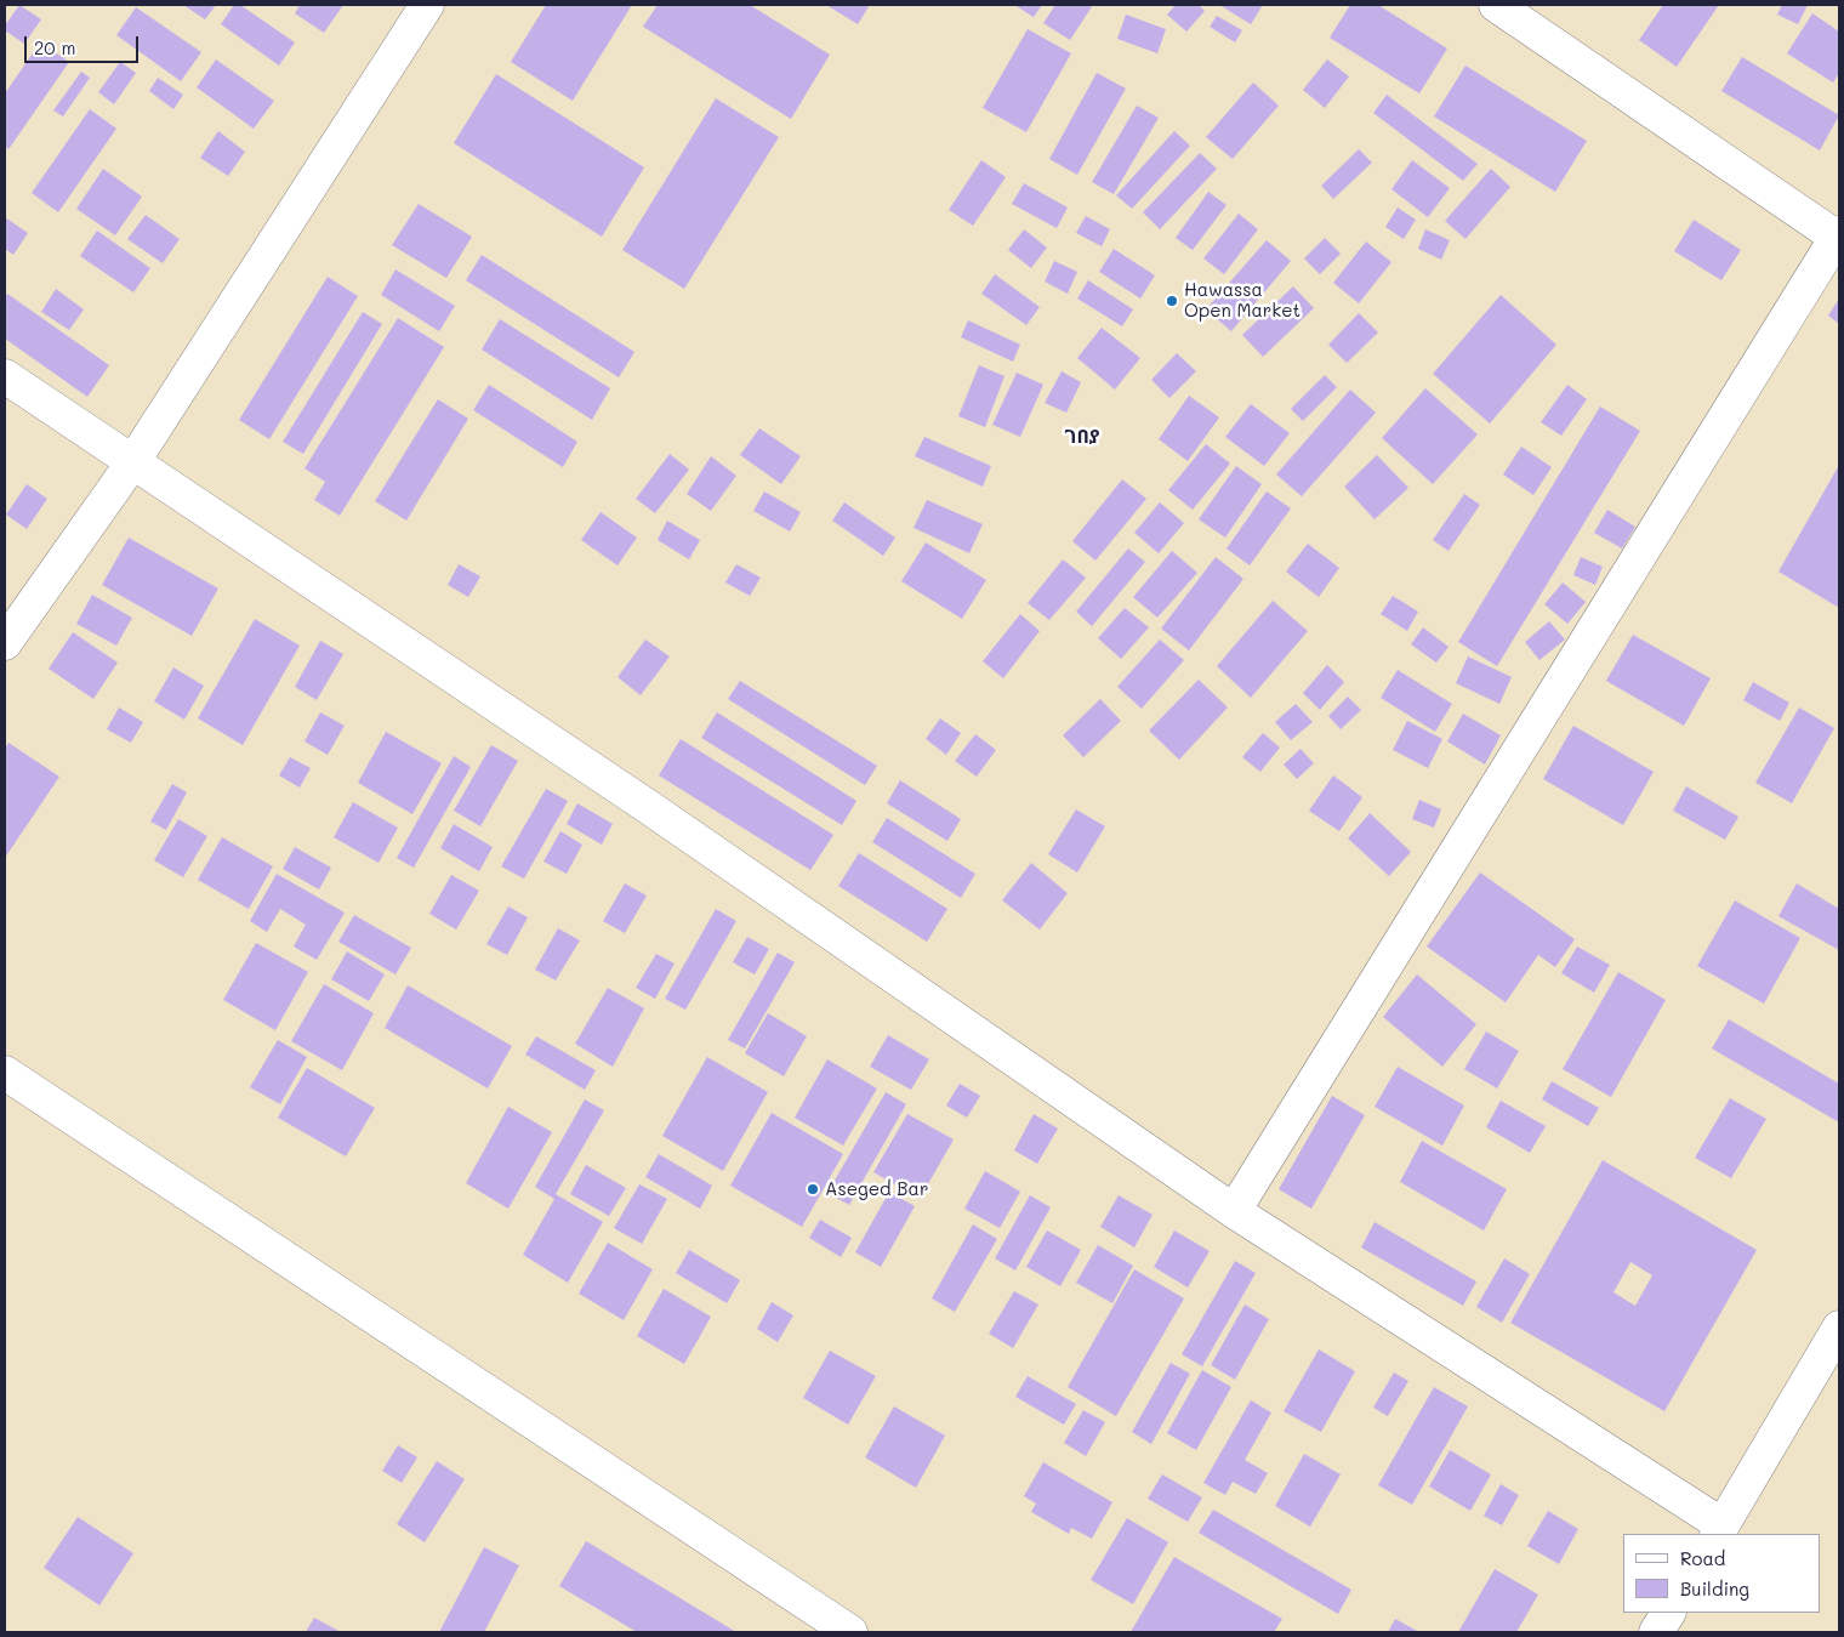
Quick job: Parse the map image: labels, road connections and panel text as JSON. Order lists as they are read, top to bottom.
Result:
{
  "districts": ["ገበያ"],
  "places": ["Hawassa Open Market", "Aseged Bar"],
  "legend": ["Road", "Building"],
  "scale_bar": "20 m"
}
